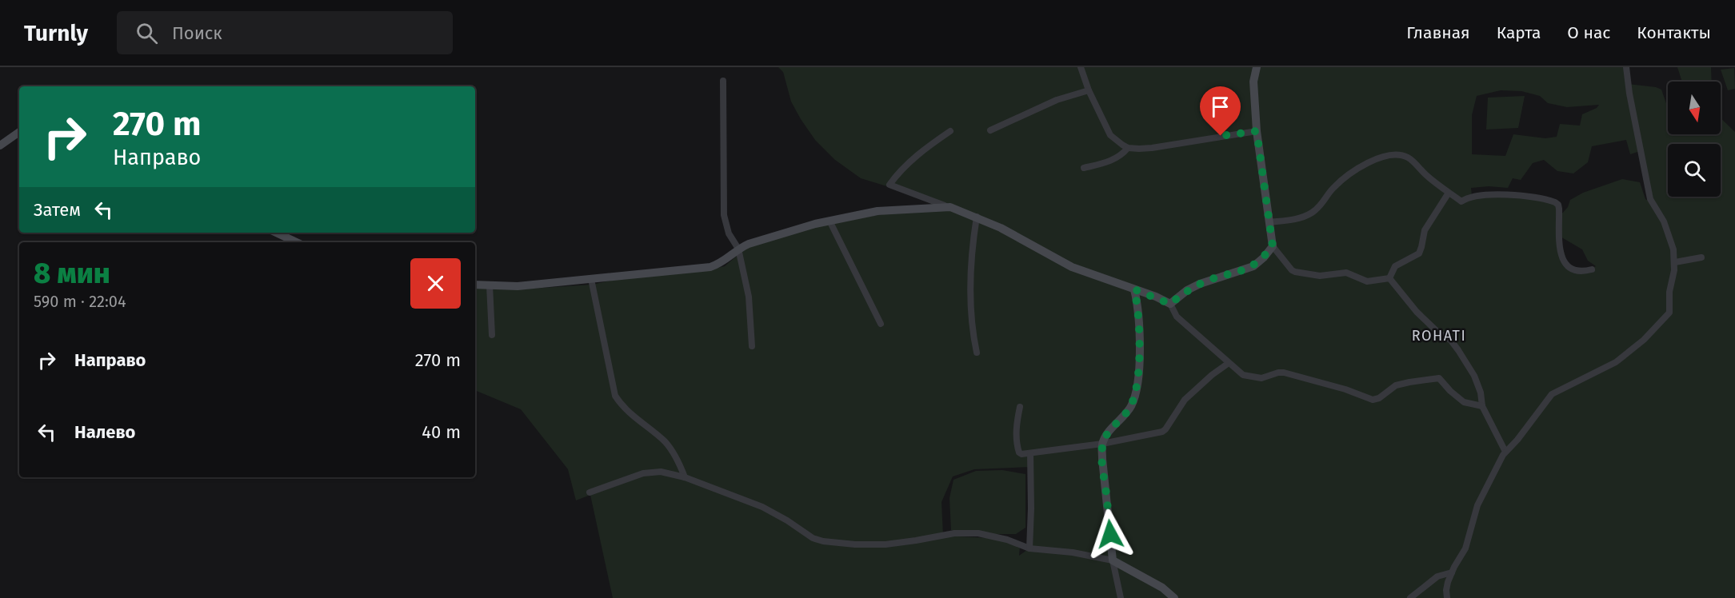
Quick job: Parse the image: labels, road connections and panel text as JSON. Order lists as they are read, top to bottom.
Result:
{
  "districts": ["ROHATI"],
  "north": "bottom",
  "page": {
    "header": "Turnly",
    "search": "Поиск",
    "nav": [
      "Главная",
      "Карта",
      "О нас",
      "Контакты"
    ],
    "turn": ["270 m", "Направо"],
    "then": "Затем",
    "heading": ["8 мин", "590 m · 22:04"],
    "list": [
      {
        "name": "Направо",
        "value": "270 m"
      },
      {
        "name": "Налево",
        "value": "40 m"
      }
    ]
  }
}
